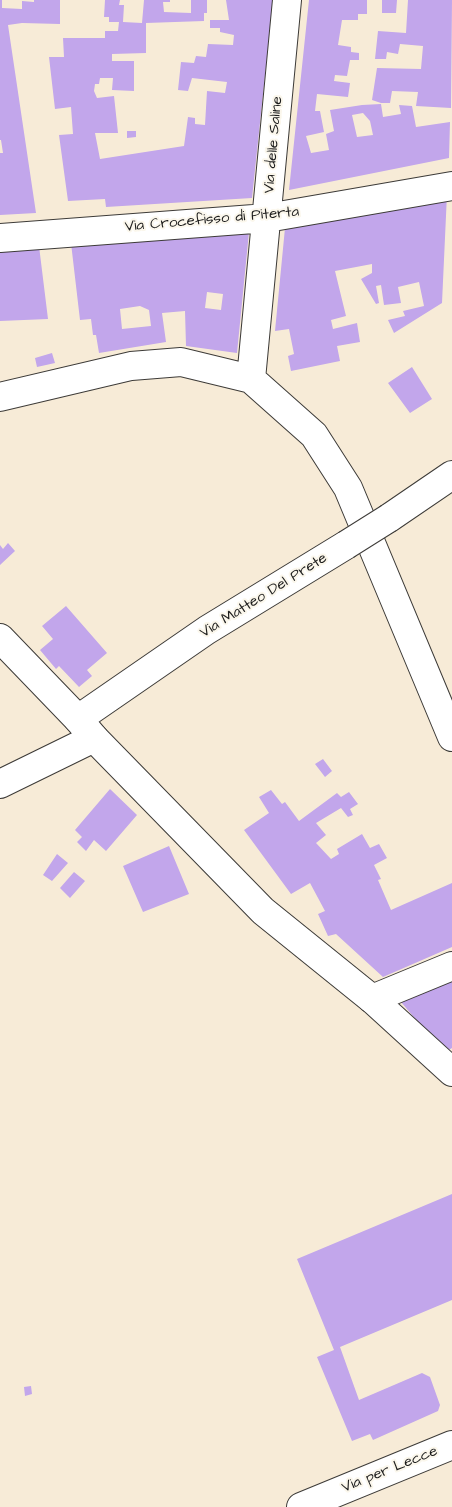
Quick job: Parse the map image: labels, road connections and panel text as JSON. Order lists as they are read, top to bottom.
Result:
{
  "streets": {
    "street": [
      "Via delle Saline",
      "Via Crocefisso di Piterta",
      "Via Matteo Del Prete",
      "Via per Lecce"
    ]
  },
  "crossings": [
    ["Via delle Saline", "Via Crocefisso di Piterta"]
  ]
}
